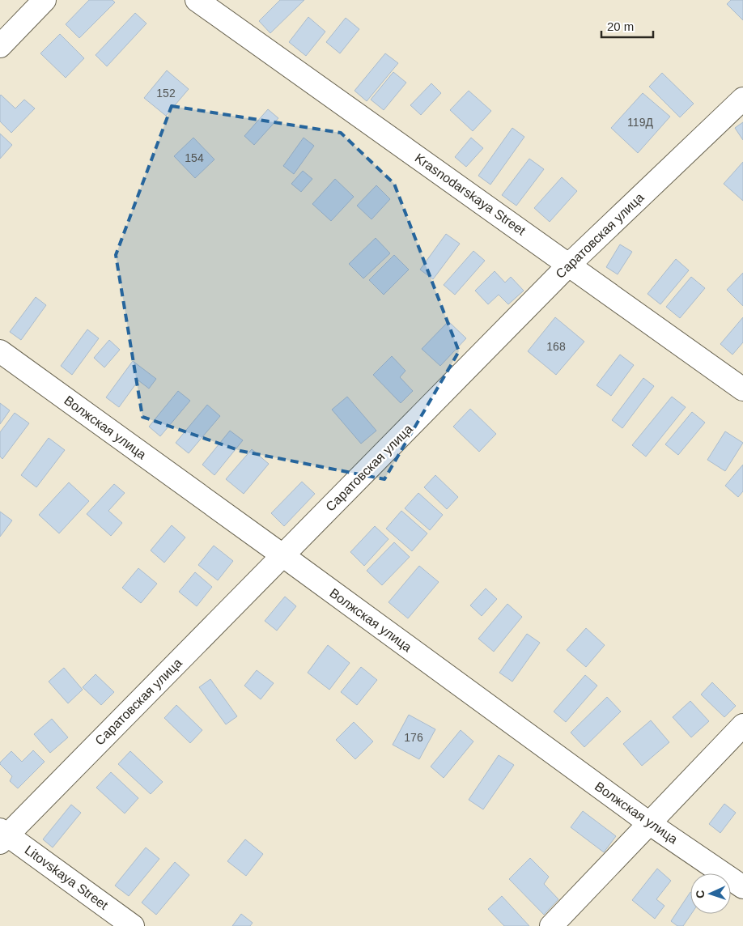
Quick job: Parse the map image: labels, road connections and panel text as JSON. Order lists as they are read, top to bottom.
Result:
{
  "streets": {
    "street": [
      "Krasnodarskaya Street",
      "Саратовская улица",
      "Волжская улица",
      "Litovskaya Street"
    ]
  },
  "crossings": [
    ["Krasnodarskaya Street", "Саратовская улица"],
    ["Саратовская улица", "Волжская улица"],
    ["Саратовская улица", "Litovskaya Street"]
  ],
  "house_numbers": [
    "152",
    "119Д",
    "154",
    "168",
    "176"
  ],
  "scale_bar": "20 m",
  "north": "left"
}
